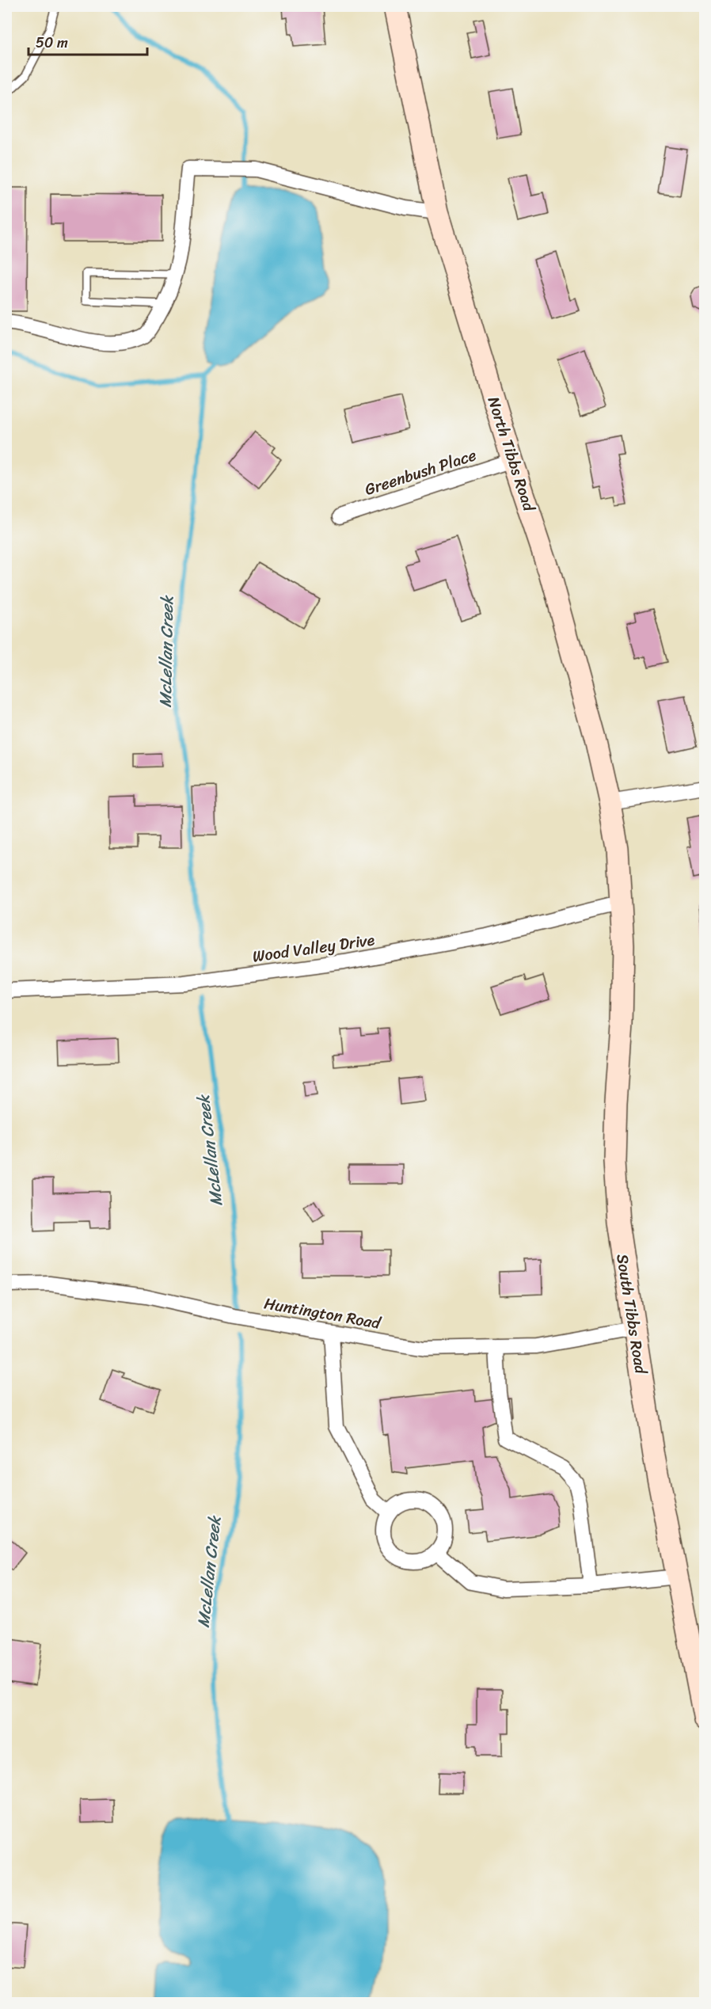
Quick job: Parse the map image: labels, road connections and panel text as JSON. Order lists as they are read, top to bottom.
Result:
{
  "streets": {
    "street": [
      "North Tibbs Road",
      "Greenbush Place",
      "Wood Valley Drive",
      "Huntington Road",
      "South Tibbs Road"
    ]
  },
  "crossings": [
    ["North Tibbs Road", "Greenbush Place"],
    ["North Tibbs Road", "Wood Valley Drive"],
    ["North Tibbs Road", "South Tibbs Road"],
    ["Wood Valley Drive", "South Tibbs Road"],
    ["Huntington Road", "South Tibbs Road"]
  ],
  "water": ["McLellan Creek"],
  "scale_bar": "50 m"
}
